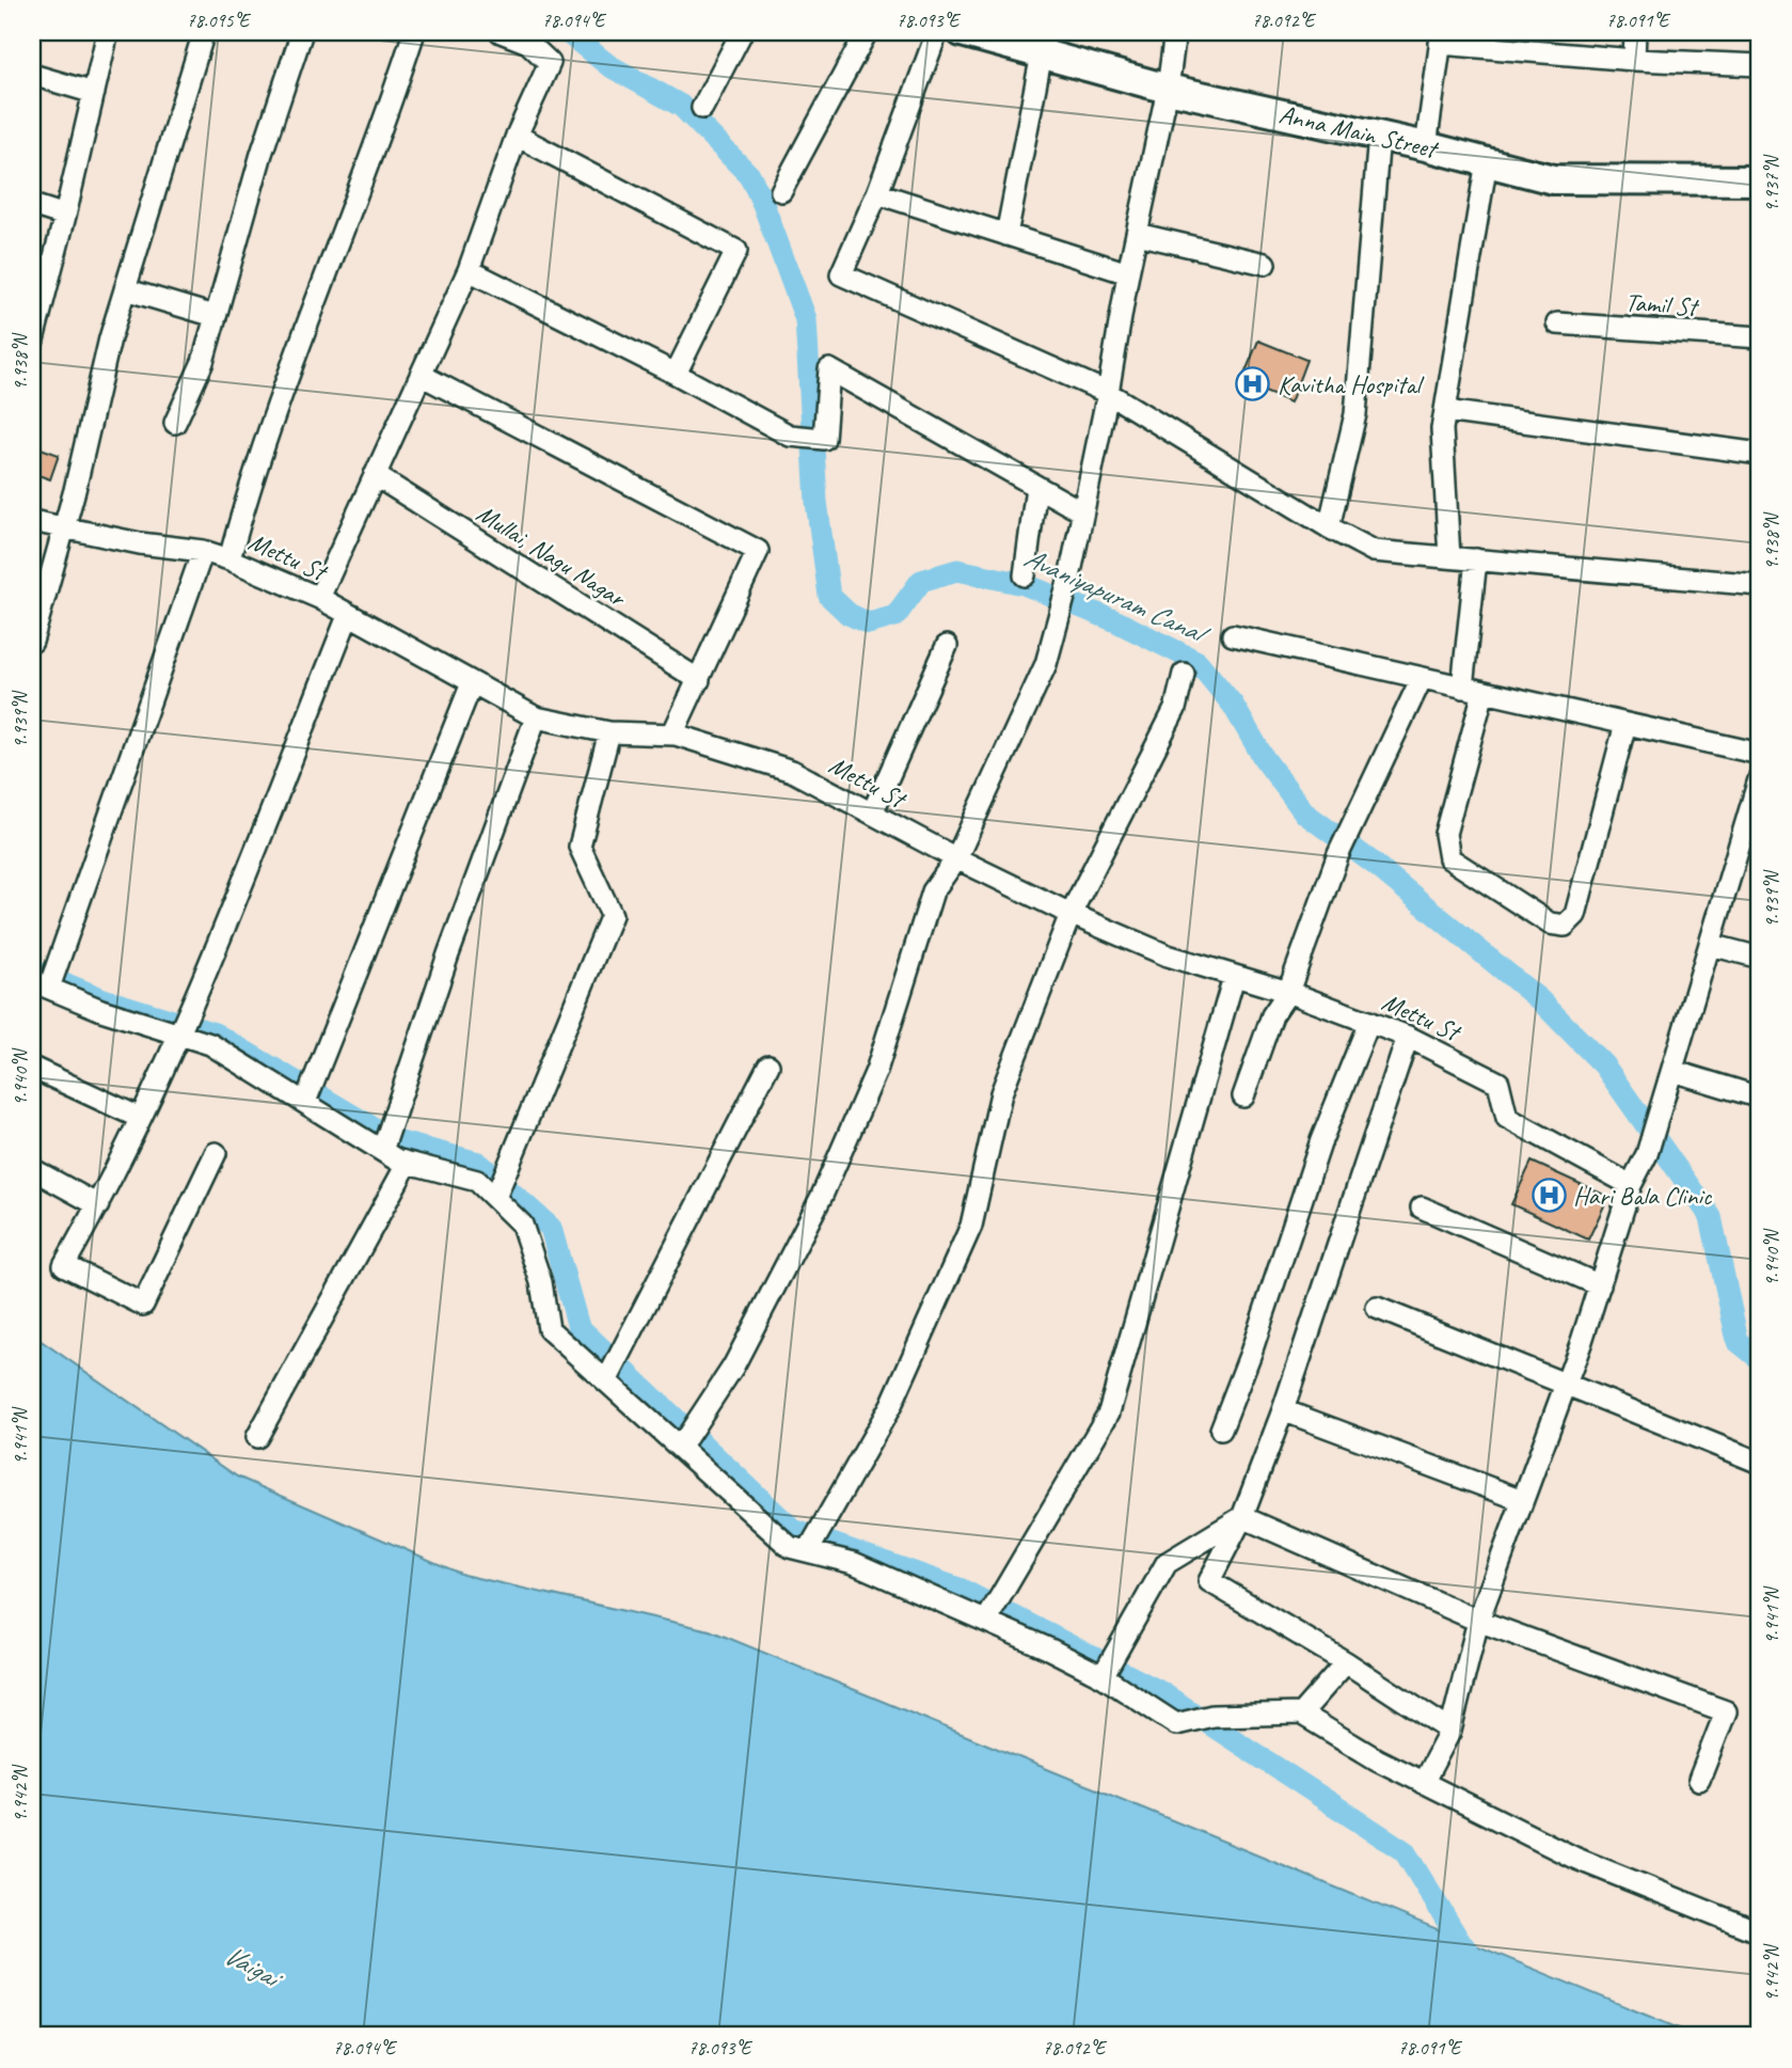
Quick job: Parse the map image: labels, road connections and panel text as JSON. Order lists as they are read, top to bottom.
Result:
{
  "streets": {
    "street": [
      "Anna Main Street",
      "Tamil St",
      "Mullai, Nagu Nagar",
      "Mettu St"
    ]
  },
  "water": ["Avaniyapuram Canal", "Vaigai"],
  "places": {
    "hospital": ["Kavitha Hospital", "Hari Bala Clinic"]
  },
  "coordinates": [
    "78.095°E",
    "78.094°E",
    "78.093°E",
    "78.092°E",
    "78.091°E",
    "9.937°N",
    "9.938°N",
    "9.939°N",
    "9.940°N",
    "9.941°N",
    "9.942°N"
  ]
}
